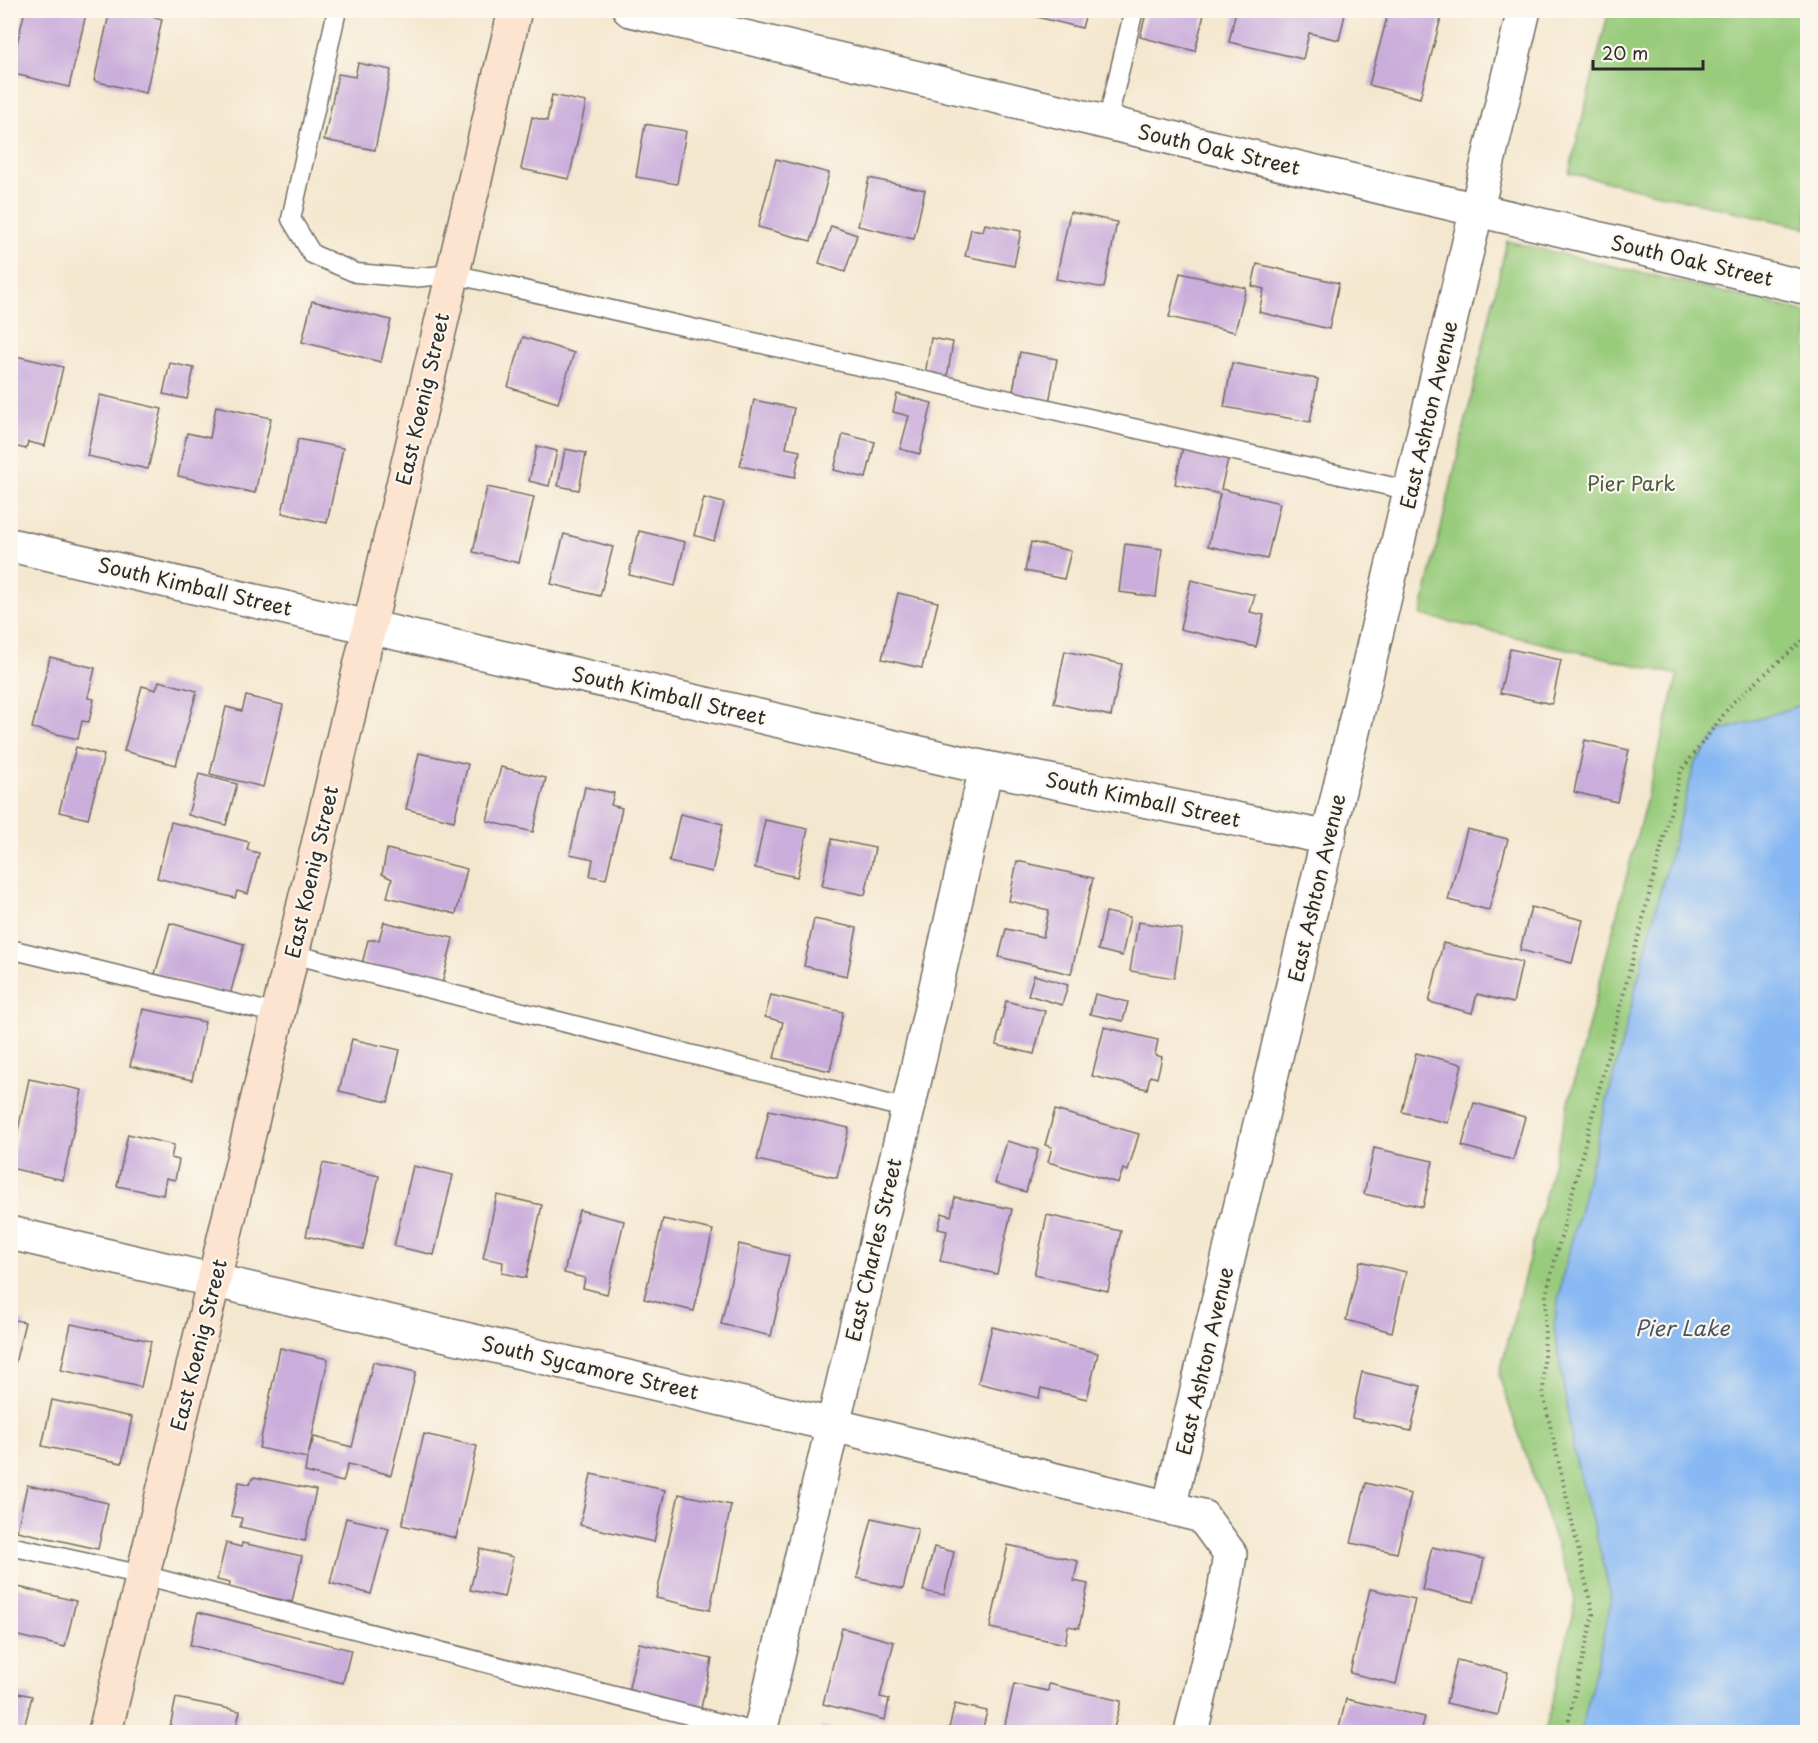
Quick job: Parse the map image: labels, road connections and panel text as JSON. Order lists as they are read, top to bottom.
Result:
{
  "streets": {
    "street": [
      "South Oak Street",
      "East Koenig Street",
      "East Ashton Avenue",
      "South Kimball Street",
      "East Charles Street",
      "South Sycamore Street"
    ]
  },
  "crossings": [
    ["South Oak Street", "East Ashton Avenue"],
    ["East Koenig Street", "South Kimball Street"],
    ["East Koenig Street", "South Sycamore Street"],
    ["East Ashton Avenue", "South Kimball Street"],
    ["East Ashton Avenue", "South Sycamore Street"],
    ["South Kimball Street", "East Charles Street"],
    ["East Charles Street", "South Sycamore Street"]
  ],
  "water": ["Pier Lake"],
  "parks": ["Pier Park"],
  "scale_bar": "20 m"
}
